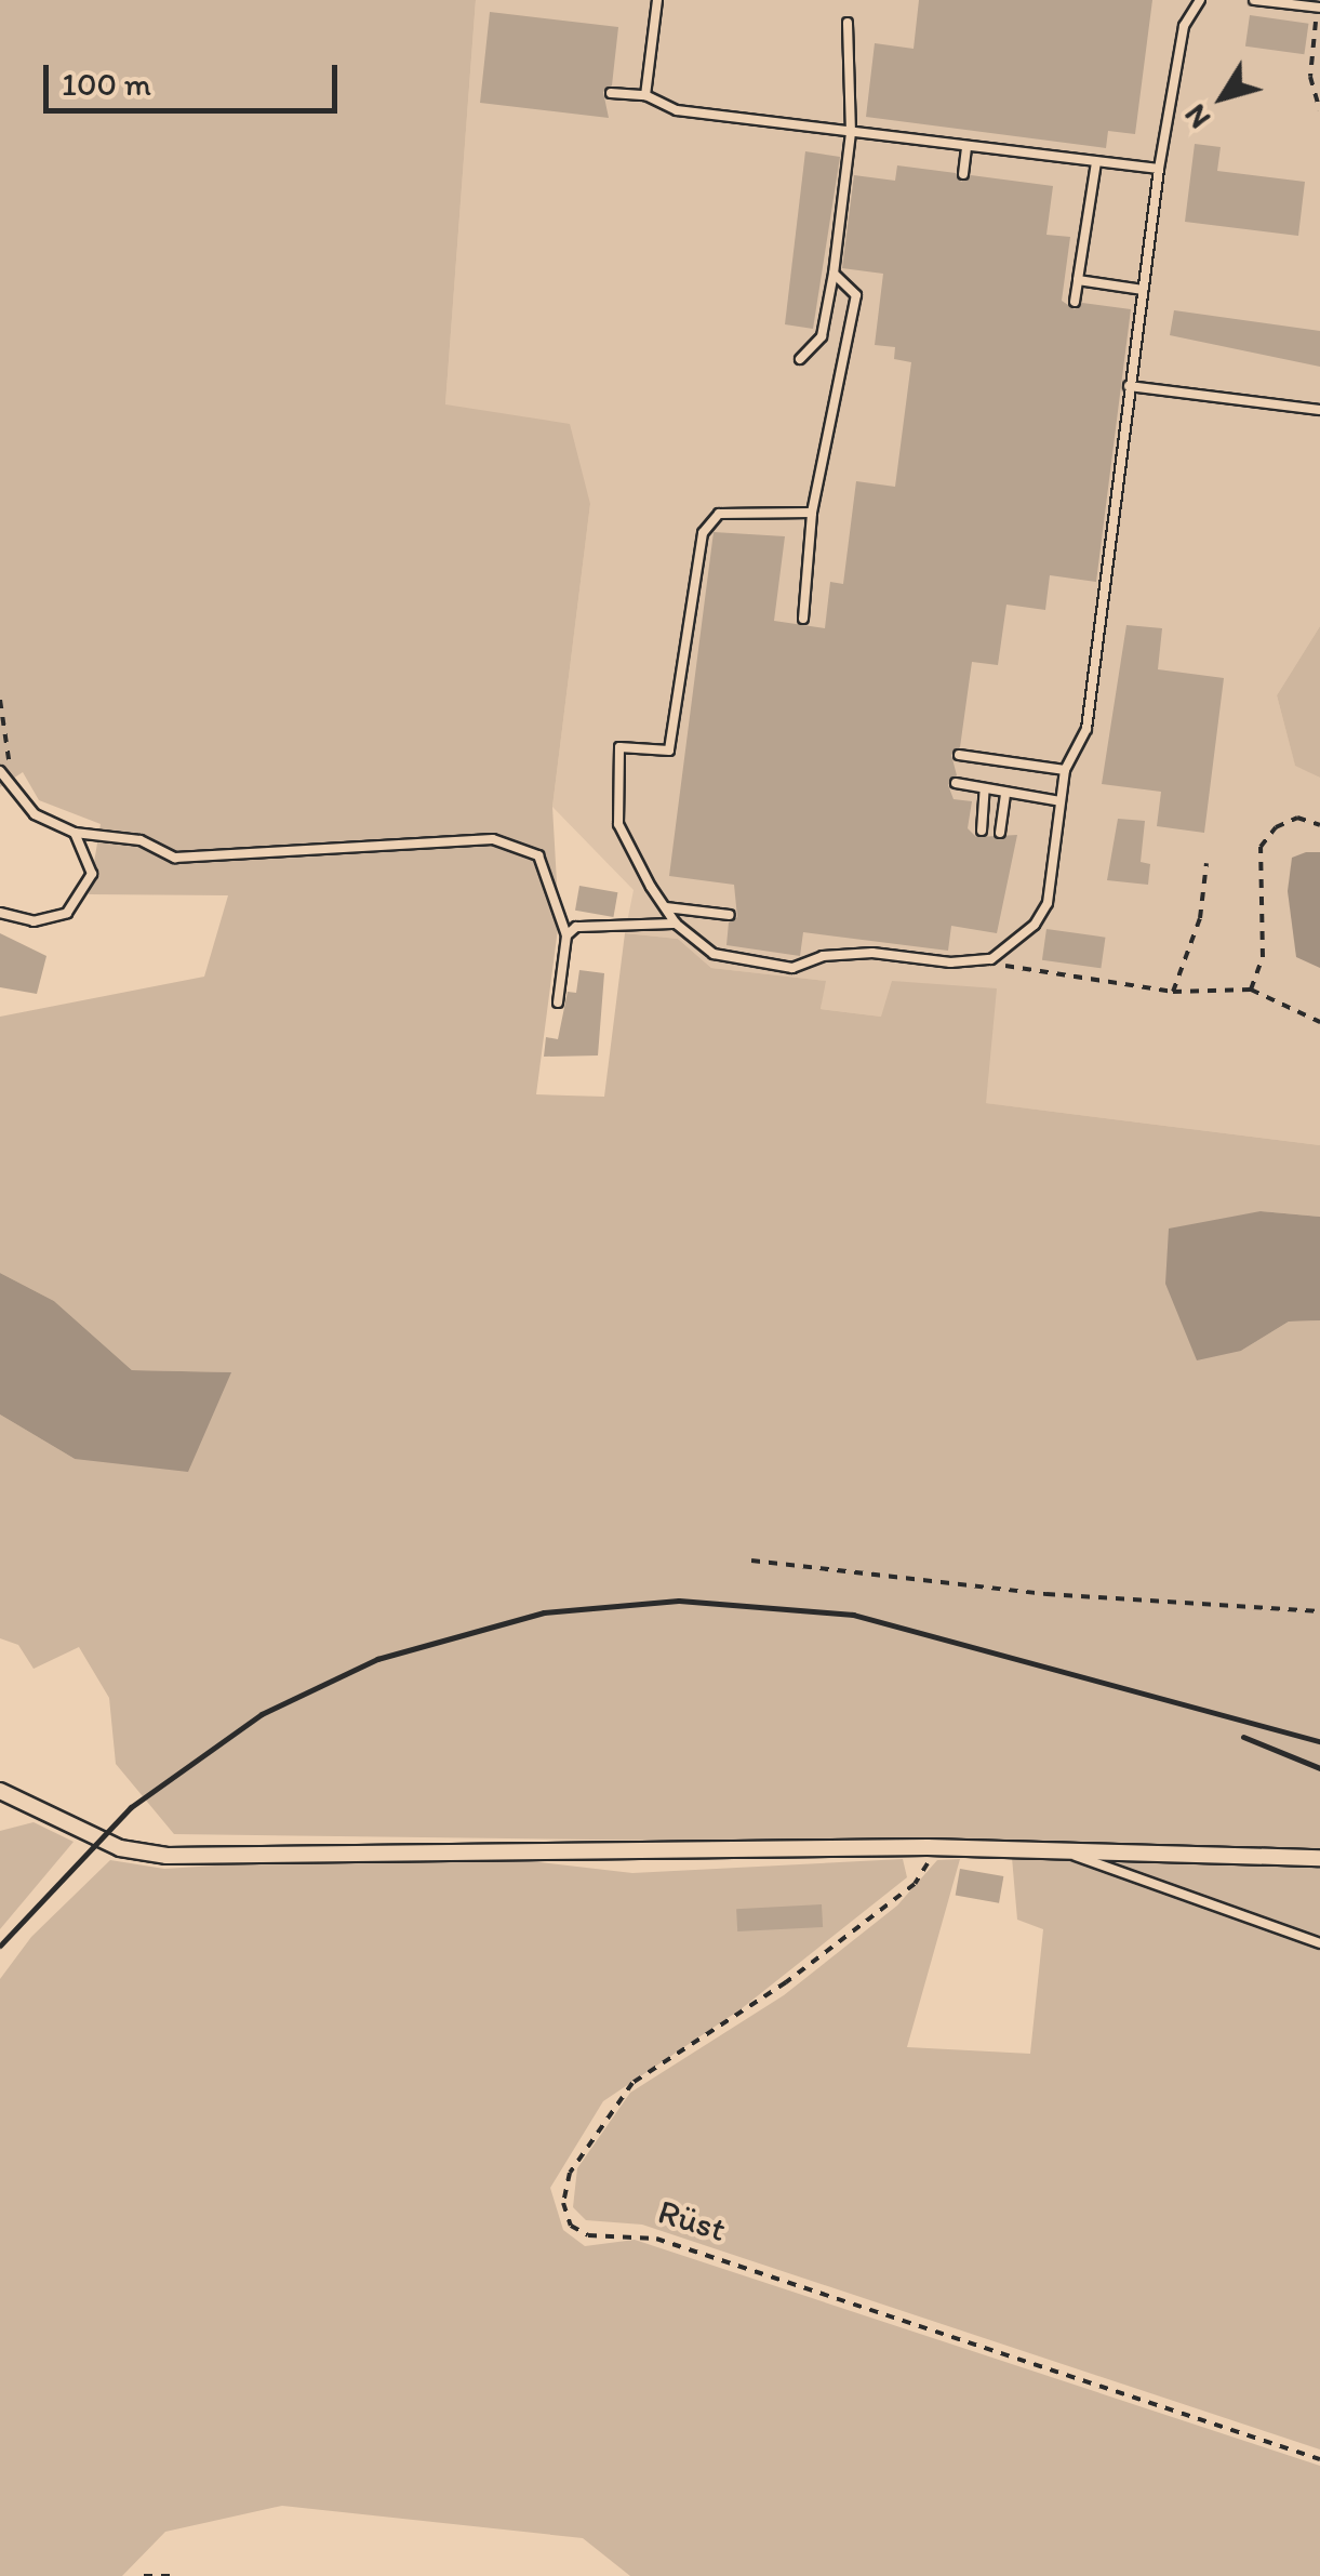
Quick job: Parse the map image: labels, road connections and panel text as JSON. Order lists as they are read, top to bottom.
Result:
{
  "streets": {
    "path": ["Rüst"]
  },
  "scale_bar": "100 m",
  "north": "bottom left"
}
